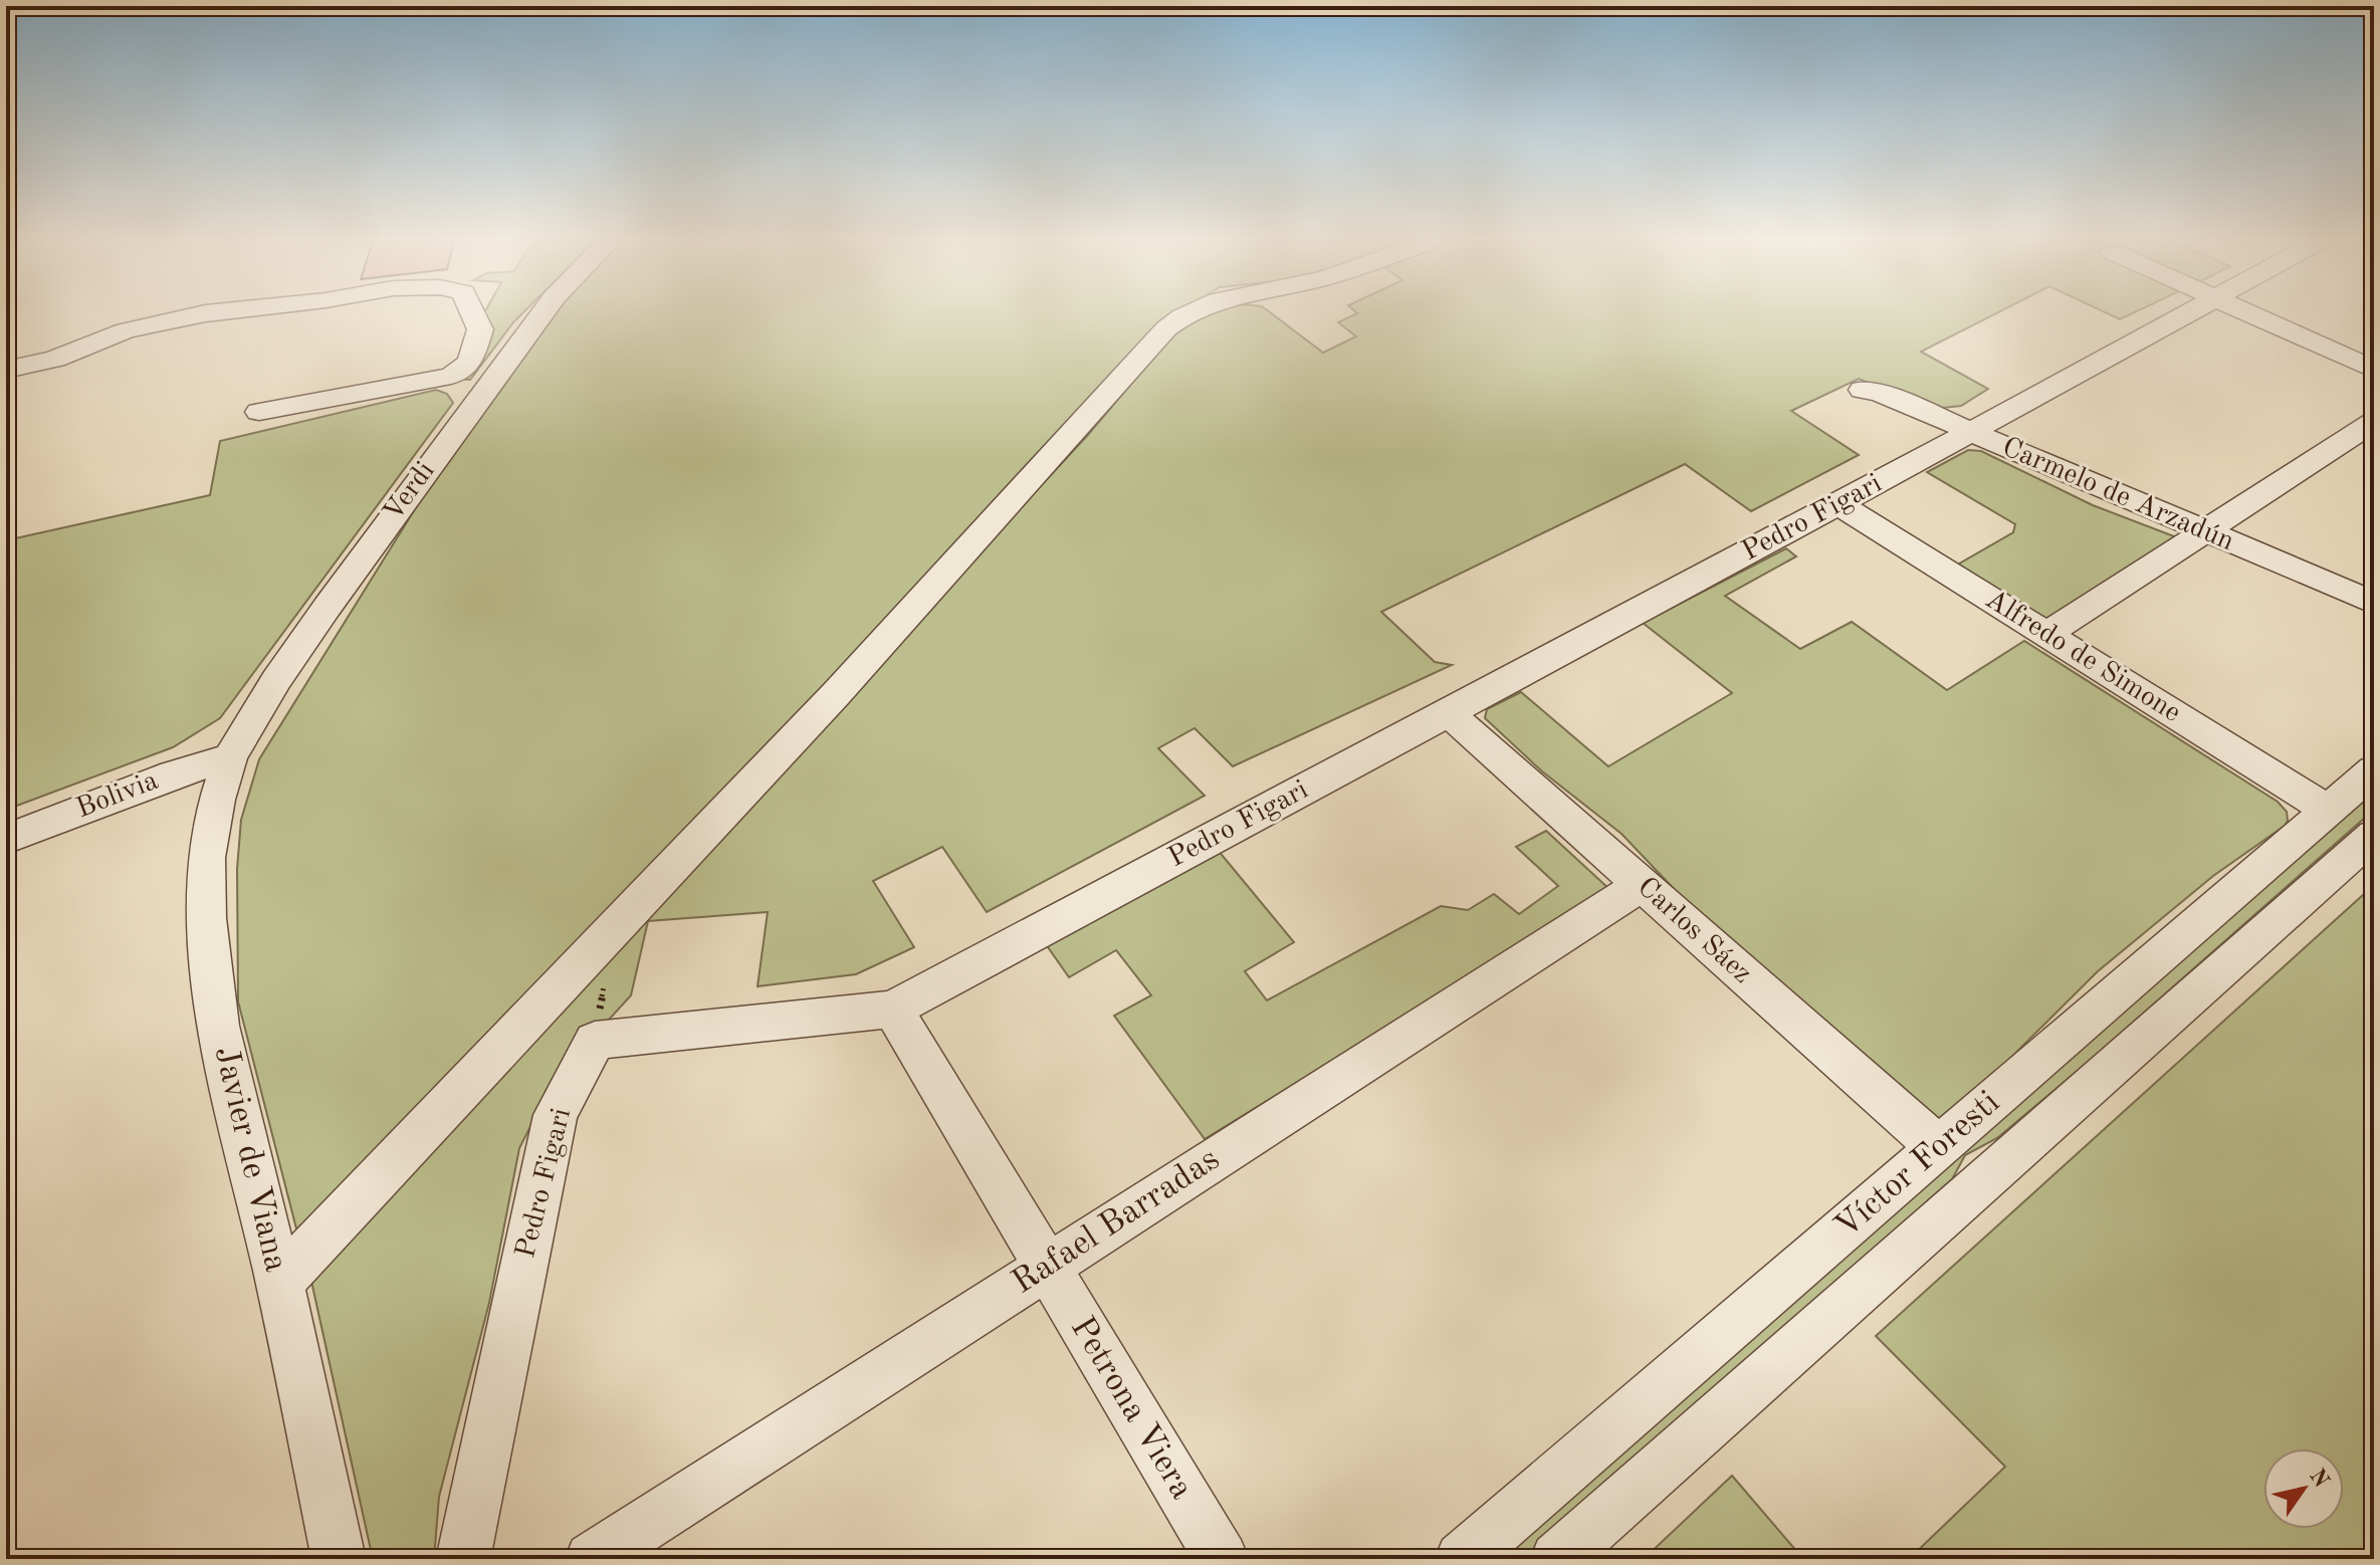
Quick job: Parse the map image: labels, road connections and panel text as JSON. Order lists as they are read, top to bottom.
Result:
{
  "streets": {
    "street": [
      "Verdi",
      "Carmelo de Arzadún",
      "Pedro Figari",
      "Alfredo de Simone",
      "Bolivia",
      "Carlos Sáez",
      "Javier de Viana",
      "Víctor Foresti",
      "Rafael Barradas",
      "Petrona Viera"
    ]
  },
  "crossings": [
    ["Verdi", "Bolivia"],
    ["Verdi", "Javier de Viana"],
    ["Carmelo de Arzadún", "Pedro Figari"],
    ["Pedro Figari", "Alfredo de Simone"],
    ["Pedro Figari", "Carlos Sáez"],
    ["Pedro Figari", "Petrona Viera"],
    ["Alfredo de Simone", "Víctor Foresti"],
    ["Bolivia", "Javier de Viana"],
    ["Carlos Sáez", "Víctor Foresti"],
    ["Carlos Sáez", "Rafael Barradas"],
    ["Rafael Barradas", "Petrona Viera"]
  ],
  "north": "top right"
}
